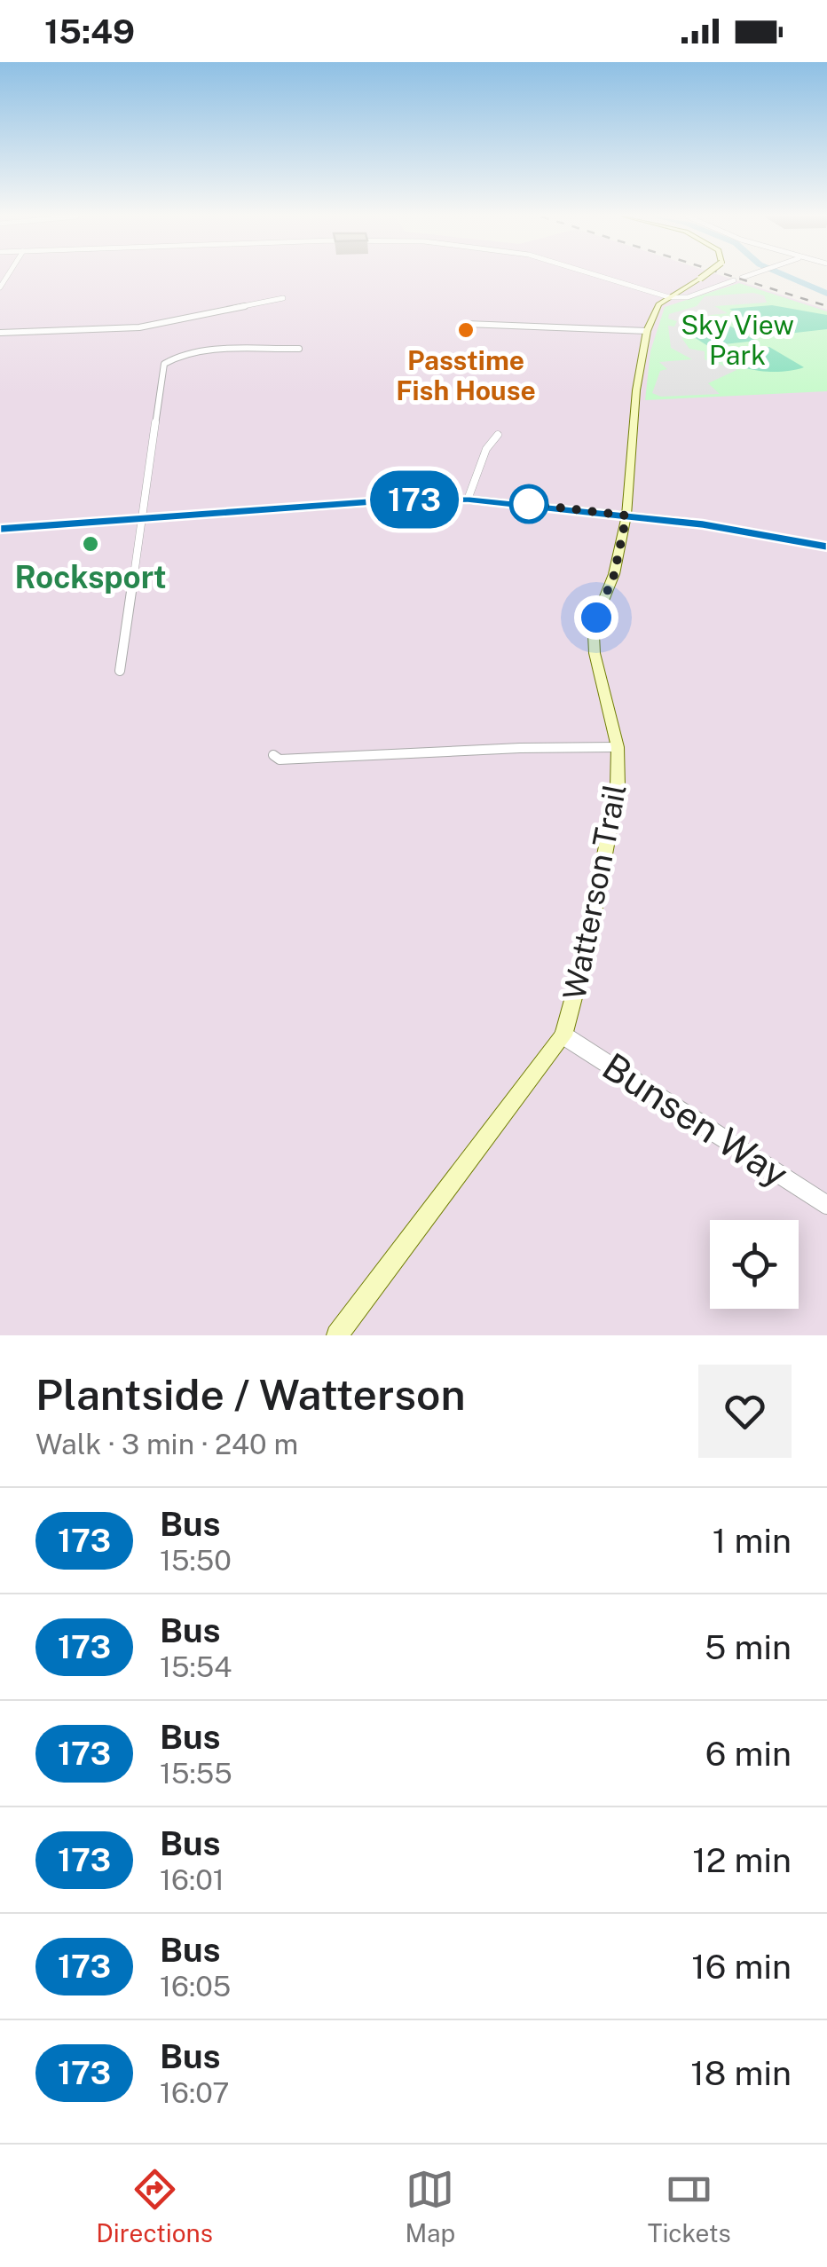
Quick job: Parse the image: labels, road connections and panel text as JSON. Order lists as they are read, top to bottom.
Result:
{
  "streets": {
    "main road": ["Watterson Trail"],
    "street": ["Bunsen Way"]
  },
  "crossings": [
    ["Watterson Trail", "Bunsen Way"]
  ],
  "parks": ["Sky View Park"],
  "places": ["Passtime Fish House", "Rocksport"],
  "lines": ["bus line 173"],
  "page": {
    "status": "15:49",
    "on_map": "173",
    "heading": ["Plantside / Watterson", "Walk · 3 min · 240 m"],
    "list": [
      {
        "mark": "173",
        "name": "Bus",
        "note": "15:50",
        "value": "1 min"
      },
      {
        "mark": "173",
        "name": "Bus",
        "note": "15:54",
        "value": "5 min"
      },
      {
        "mark": "173",
        "name": "Bus",
        "note": "15:55",
        "value": "6 min"
      },
      {
        "mark": "173",
        "name": "Bus",
        "note": "16:01",
        "value": "12 min"
      },
      {
        "mark": "173",
        "name": "Bus",
        "note": "16:05",
        "value": "16 min"
      },
      {
        "mark": "173",
        "name": "Bus",
        "note": "16:07",
        "value": "18 min"
      }
    ],
    "tabs": ["Directions", "Map", "Tickets"]
  }
}
